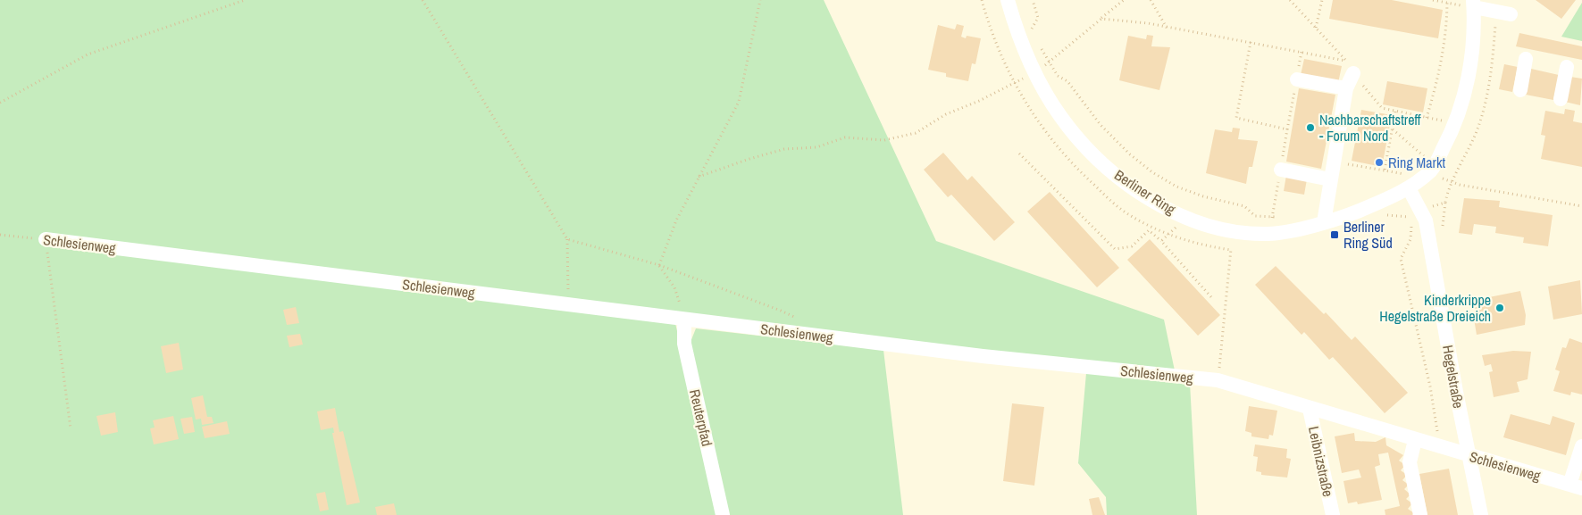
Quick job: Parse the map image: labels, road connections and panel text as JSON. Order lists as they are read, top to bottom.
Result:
{
  "streets": {
    "street": [
      "Berliner Ring",
      "Schlesienweg",
      "Hegelstraße",
      "Reuterpfad",
      "Leibnizstraße"
    ]
  },
  "crossings": [
    ["Berliner Ring", "Hegelstraße"],
    ["Schlesienweg", "Hegelstraße"],
    ["Schlesienweg", "Reuterpfad"],
    ["Schlesienweg", "Leibnizstraße"]
  ],
  "places": {
    "other": ["Nachbarschaftstreff - Forum Nord", "Ring Markt", "Kinderkrippe Hegelstraße Dreieich"],
    "transit": ["Berliner Ring Süd"]
  }
}
